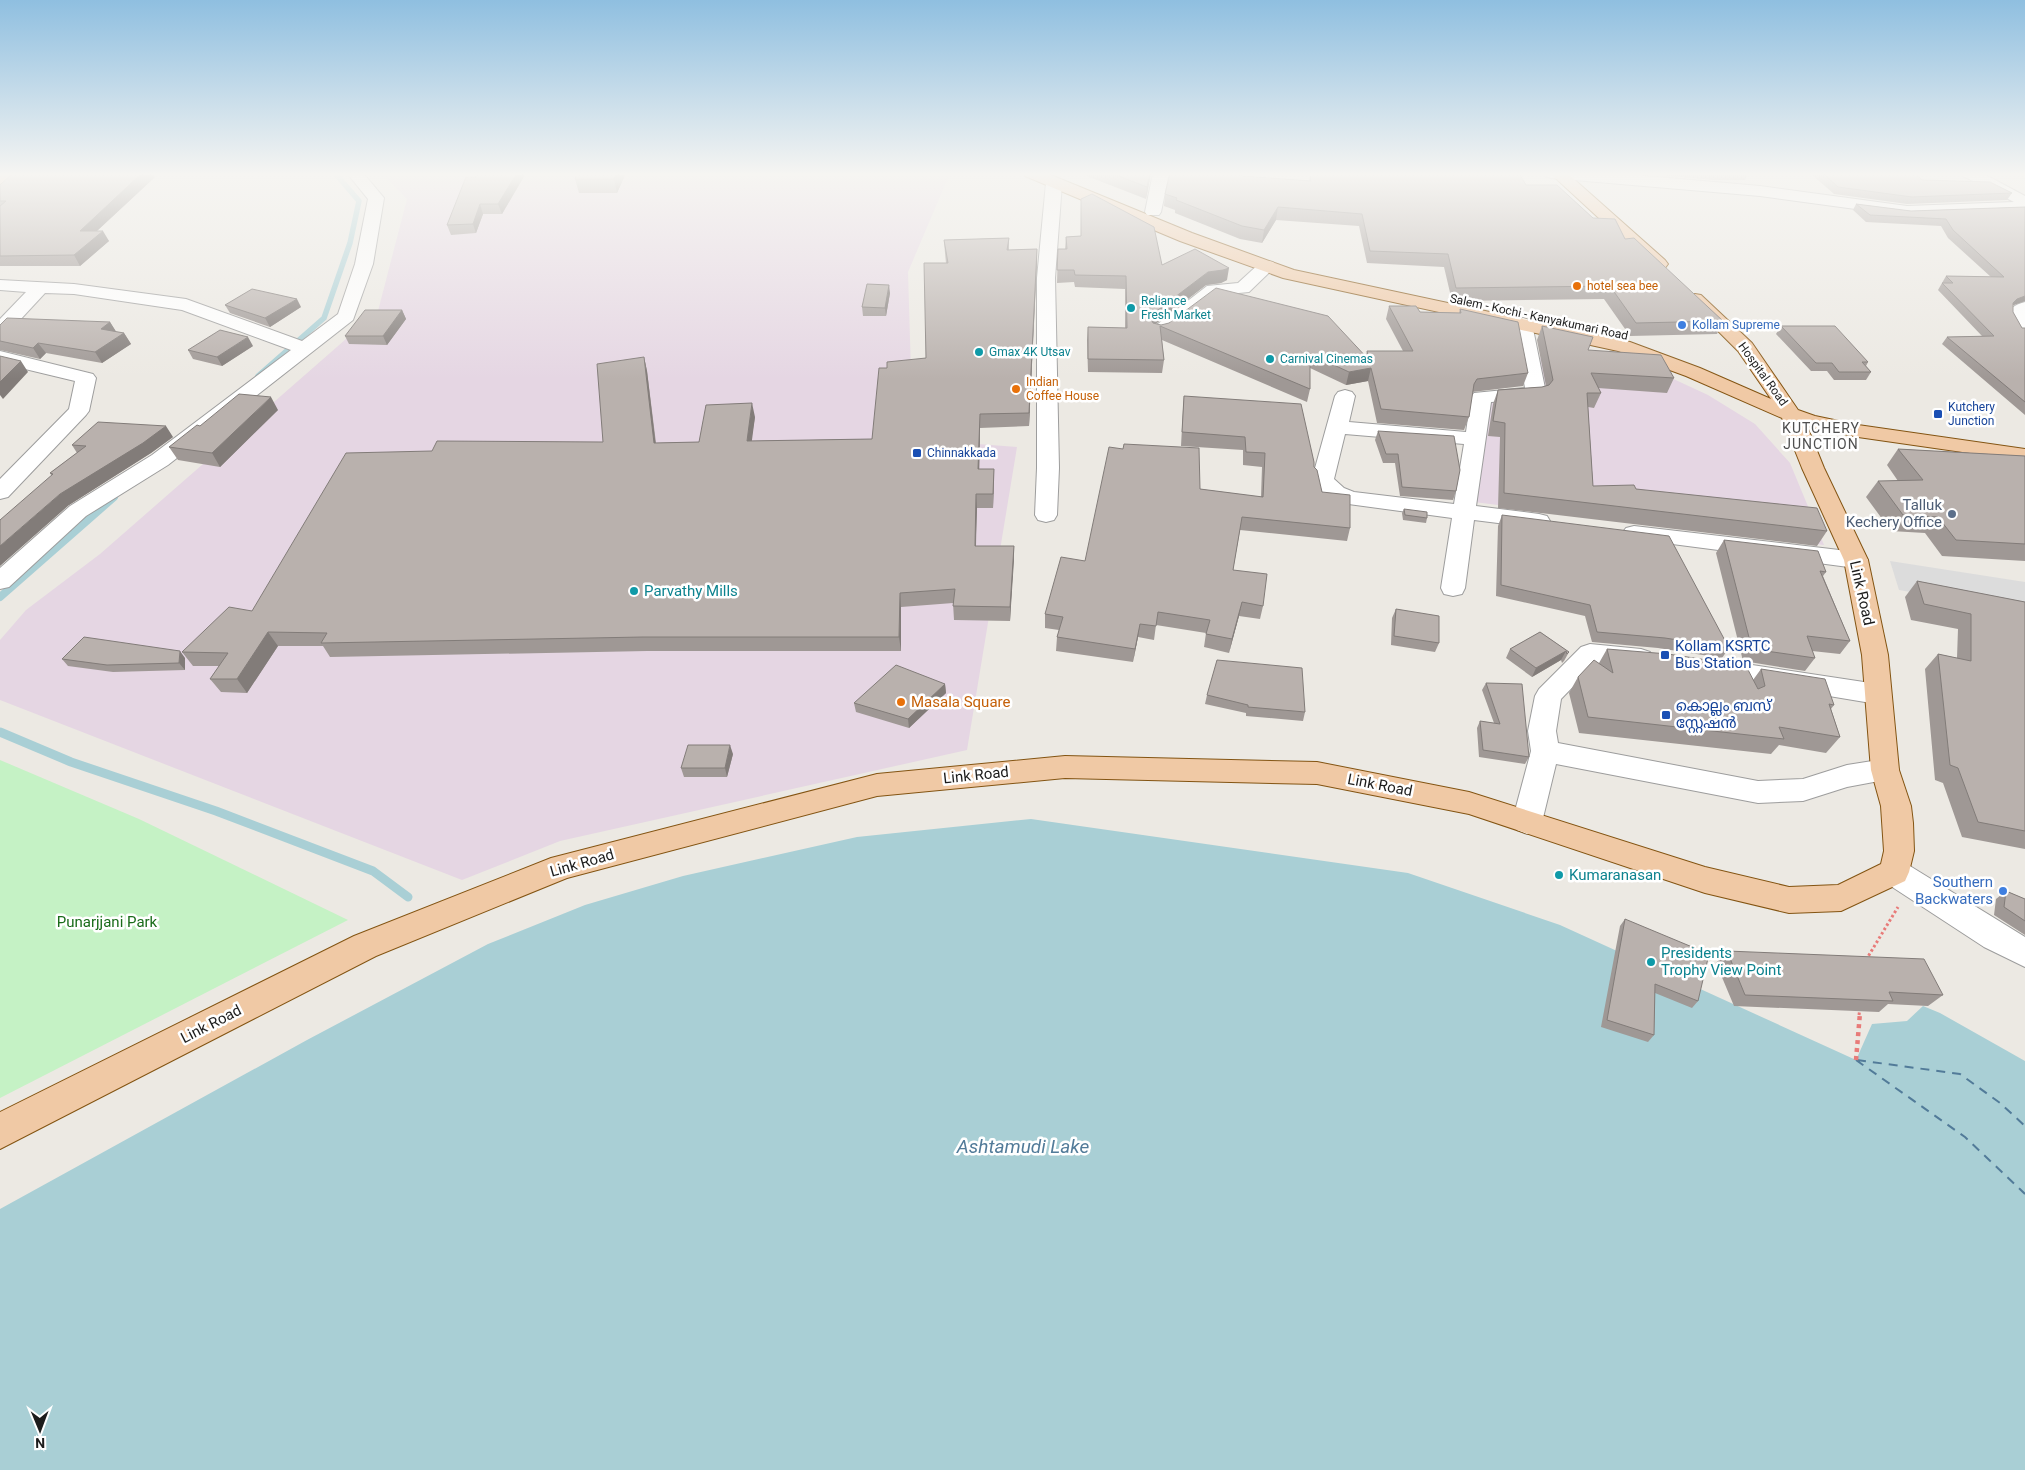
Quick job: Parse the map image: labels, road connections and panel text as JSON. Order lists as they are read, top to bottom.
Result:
{
  "streets": {
    "main road": ["Salem - Kochi - Kanyakumari Road", "Hospital Road", "Link Road"]
  },
  "crossings": [
    ["Salem - Kochi - Kanyakumari Road", "Hospital Road"],
    ["Salem - Kochi - Kanyakumari Road", "Link Road"]
  ],
  "districts": ["KUTCHERY JUNCTION"],
  "water": ["Ashtamudi Lake"],
  "parks": ["Punarjjani Park"],
  "places": {
    "other": [
      "hotel sea bee",
      "Reliance Fresh Market",
      "Kollam Supreme",
      "Gmax 4K Utsav",
      "Carnival Cinemas",
      "Indian Coffee House",
      "Talluk Kechery Office",
      "Parvathy Mills",
      "Masala Square",
      "Kumaranasan",
      "Southern Backwaters",
      "Presidents Trophy View Point"
    ],
    "transit": [
      "Kutchery Junction",
      "Chinnakkada",
      "Kollam KSRTC Bus Station",
      "കൊല്ലം ബസ് സ്റ്റേഷൻ"
    ]
  },
  "north": "bottom"
}
